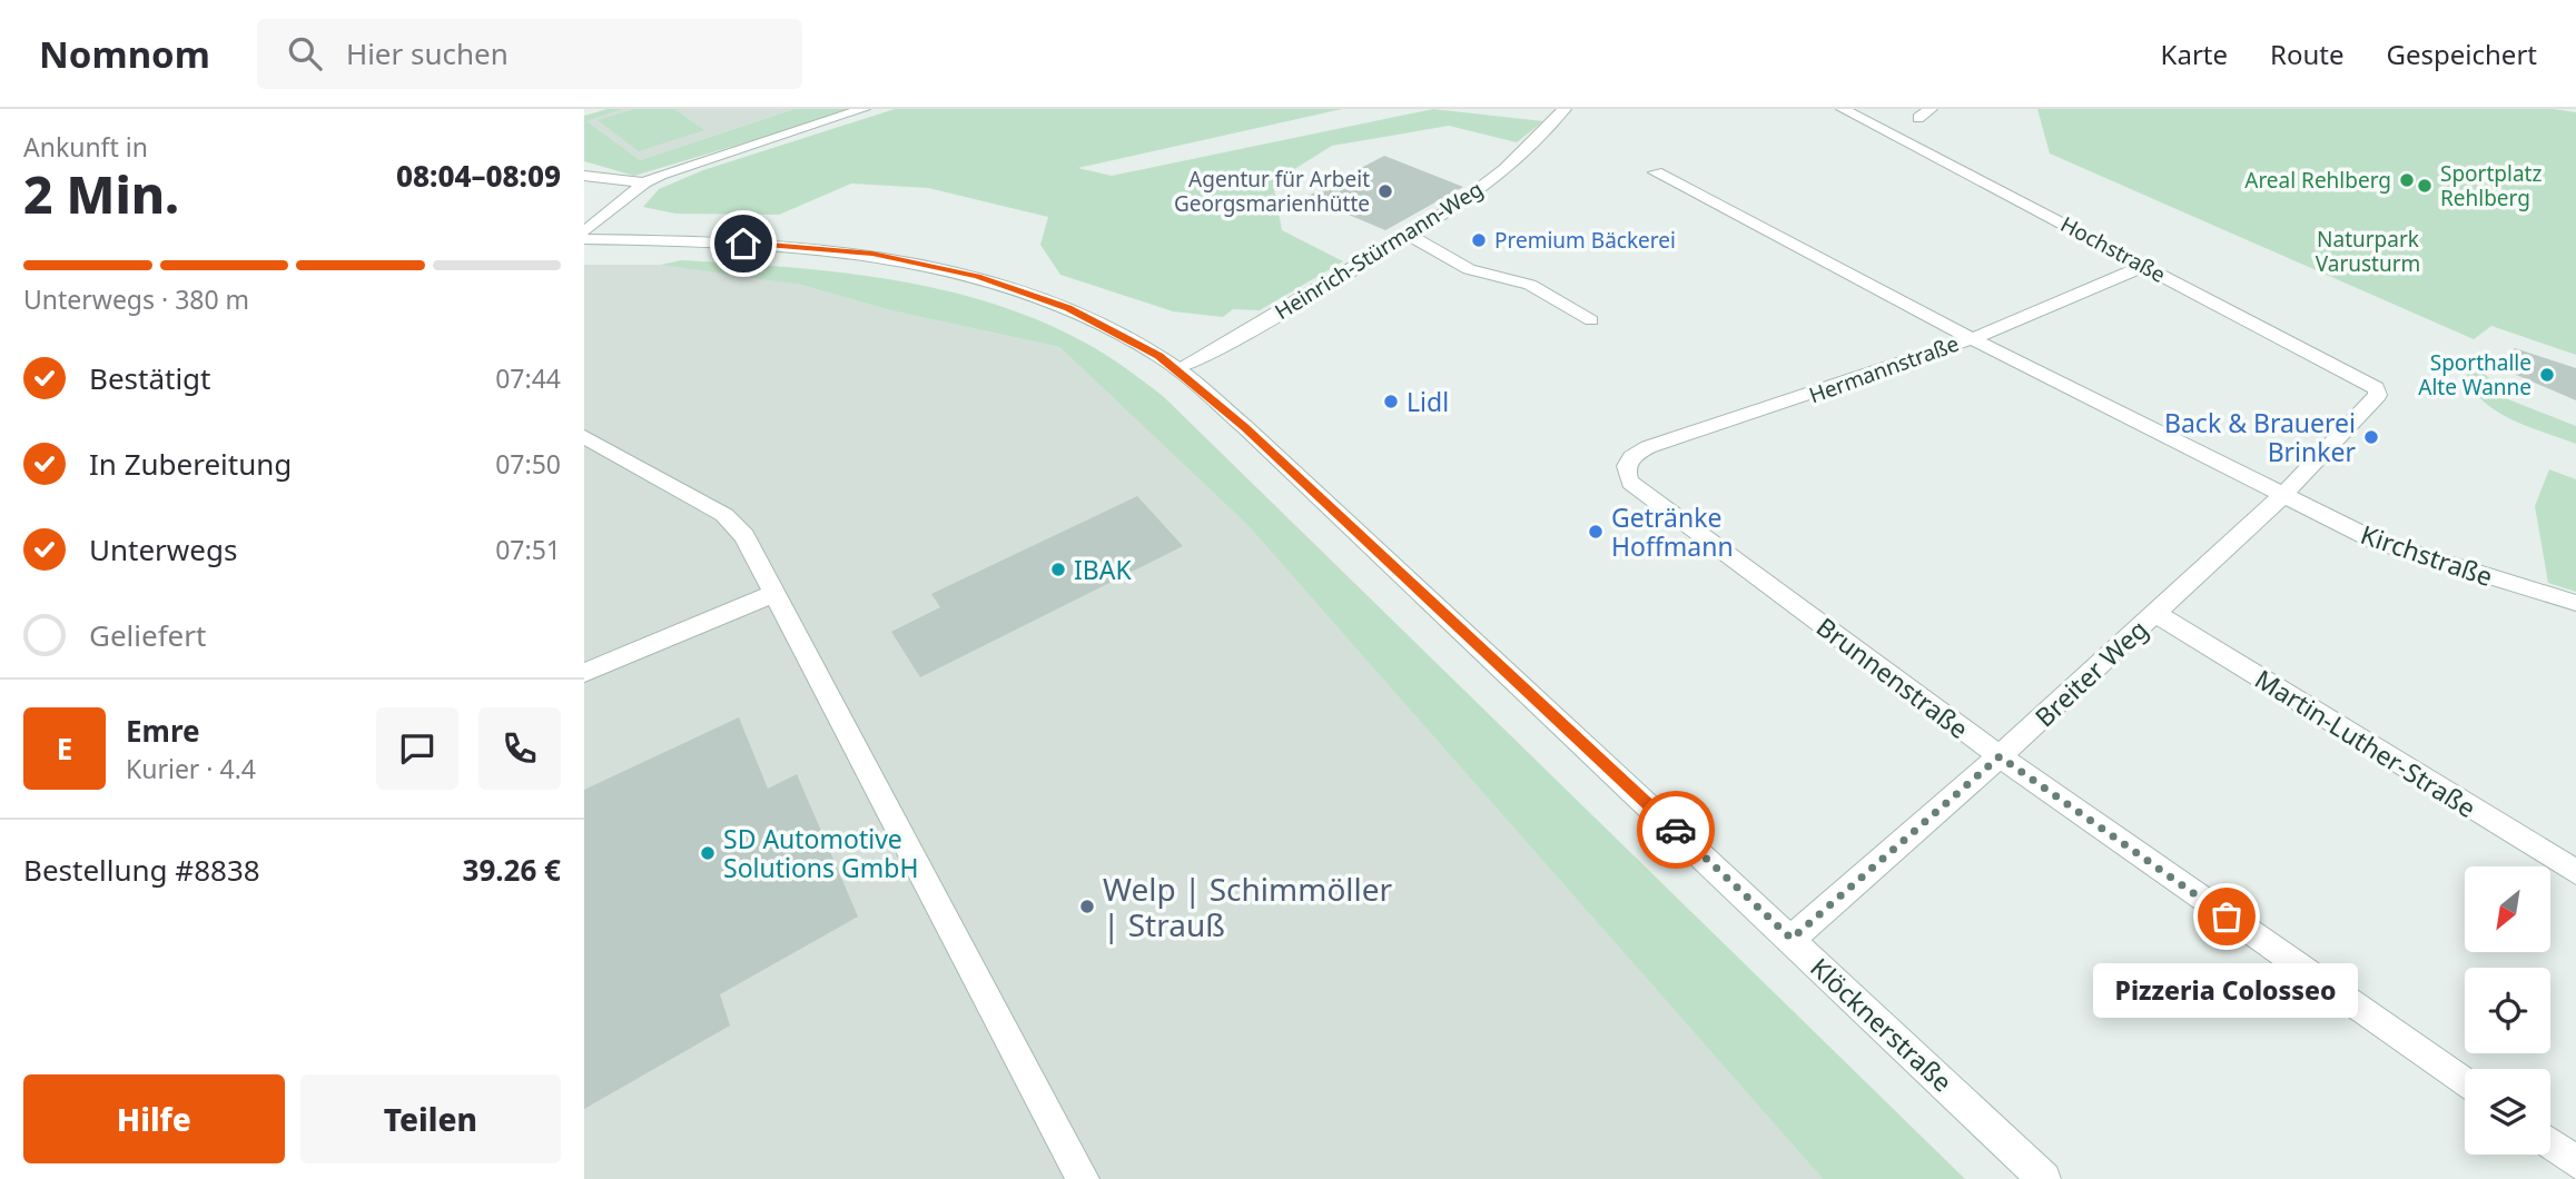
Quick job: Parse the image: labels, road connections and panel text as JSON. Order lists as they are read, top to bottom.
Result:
{
  "streets": {
    "street": [
      "Hochstraße",
      "Heinrich-Stürmann-Weg",
      "Hermannstraße",
      "Kirchstraße",
      "Breiter Weg",
      "Brunnenstraße",
      "Martin-Luther-Straße",
      "Klöcknerstraße"
    ]
  },
  "crossings": [
    ["Hochstraße", "Hermannstraße"],
    ["Hochstraße", "Breiter Weg"],
    ["Heinrich-Stürmann-Weg", "Klöcknerstraße"],
    ["Hermannstraße", "Kirchstraße"],
    ["Hermannstraße", "Brunnenstraße"],
    ["Kirchstraße", "Breiter Weg"],
    ["Breiter Weg", "Brunnenstraße"],
    ["Breiter Weg", "Martin-Luther-Straße"],
    ["Breiter Weg", "Klöcknerstraße"]
  ],
  "parks": ["Naturpark Varusturm"],
  "places": [
    "Areal Rehlberg",
    "Sportplatz Rehlberg",
    "Agentur für Arbeit Georgsmarienhütte",
    "Premium Bäckerei",
    "Sporthalle Alte Wanne",
    "Lidl",
    "Back & Brauerei Brinker",
    "Getränke Hoffmann",
    "IBAK",
    "SD Automotive Solutions GmbH",
    "Welp | Schimmöller | Strauß",
    "Pizzeria Colosseo"
  ],
  "north": "bottom left",
  "page": {
    "header": "Nomnom",
    "search": "Hier suchen",
    "nav": ["Karte", "Route", "Gespeichert"],
    "heading": ["2 Min.", "Ankunft in", "08:04–08:09"],
    "panel": [
      "Emre",
      "Kurier · 4.4",
      "Bestellung #8838",
      "39.26 €"
    ],
    "bar": "Unterwegs · 380 m",
    "list": [
      ["Bestätigt", "07:44"],
      ["In Zubereitung", "07:50"],
      ["Unterwegs", "07:51"],
      "Geliefert"
    ],
    "round": "E",
    "bubble": "Pizzeria Colosseo",
    "buttons": ["Hilfe", "Teilen"]
  }
}
